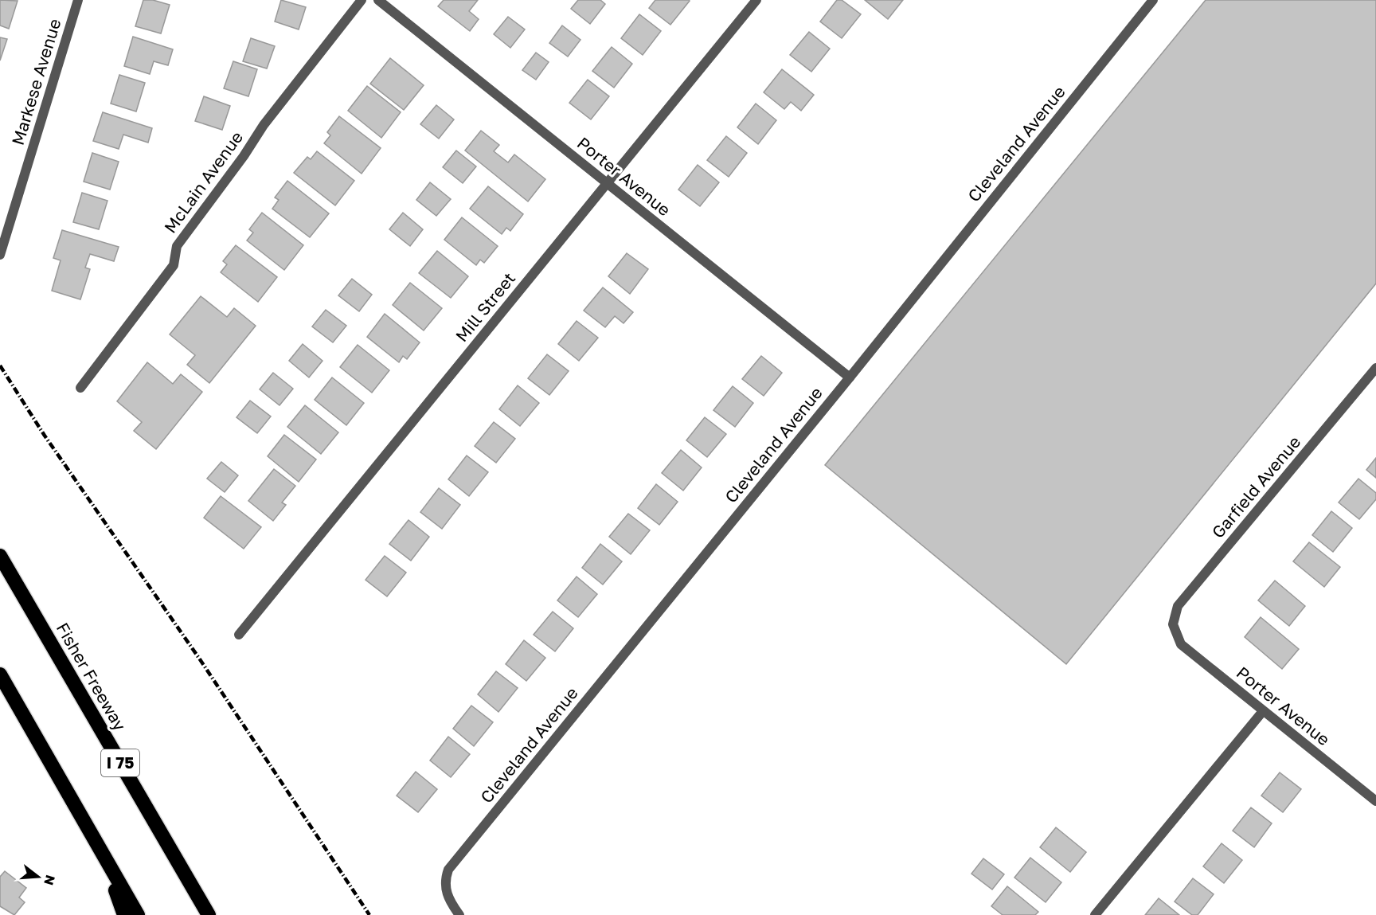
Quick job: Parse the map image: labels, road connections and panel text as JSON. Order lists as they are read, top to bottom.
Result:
{
  "streets": {
    "highway": ["Fisher Freeway", "I 75"],
    "street": [
      "Markese Avenue",
      "Cleveland Avenue",
      "Porter Avenue",
      "McLain Avenue",
      "Mill Street",
      "Garfield Avenue"
    ]
  },
  "crossings": [
    ["Cleveland Avenue", "Porter Avenue"],
    ["Porter Avenue", "Mill Street"],
    ["Porter Avenue", "Garfield Avenue"]
  ],
  "north": "right"
}
